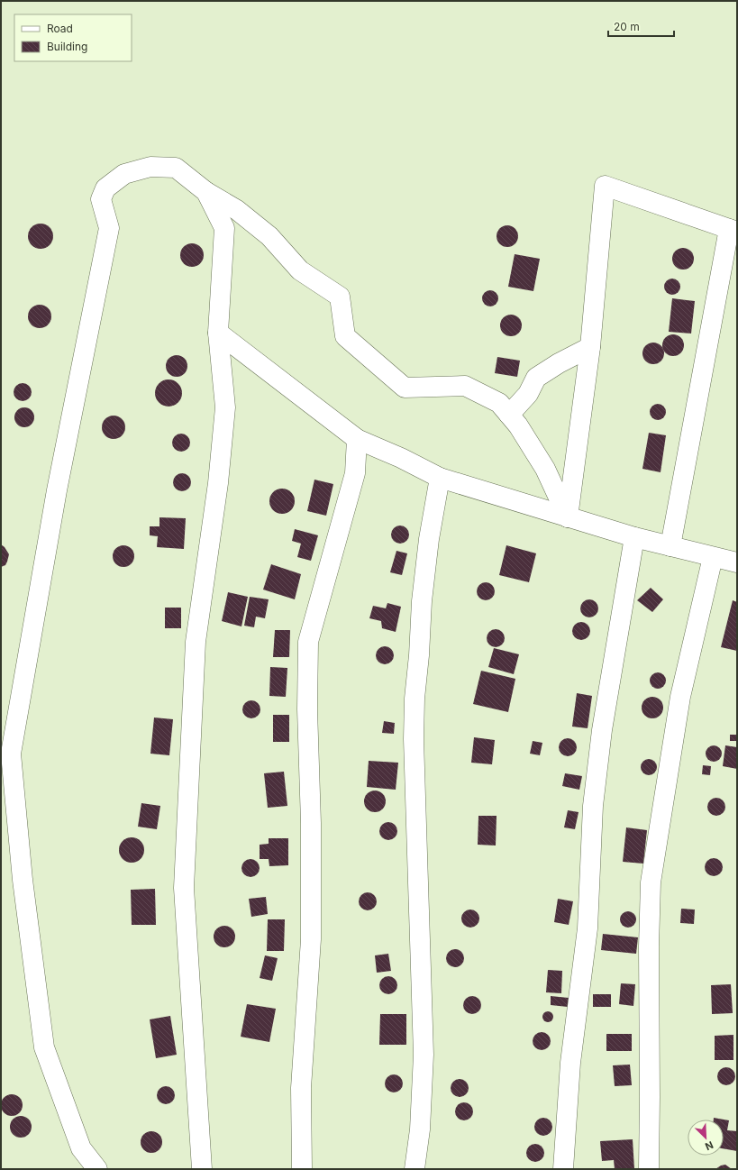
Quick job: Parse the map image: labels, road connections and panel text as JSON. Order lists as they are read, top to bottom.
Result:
{
  "legend": ["Road", "Building"],
  "scale_bar": "20 m",
  "north": "bottom right"
}
